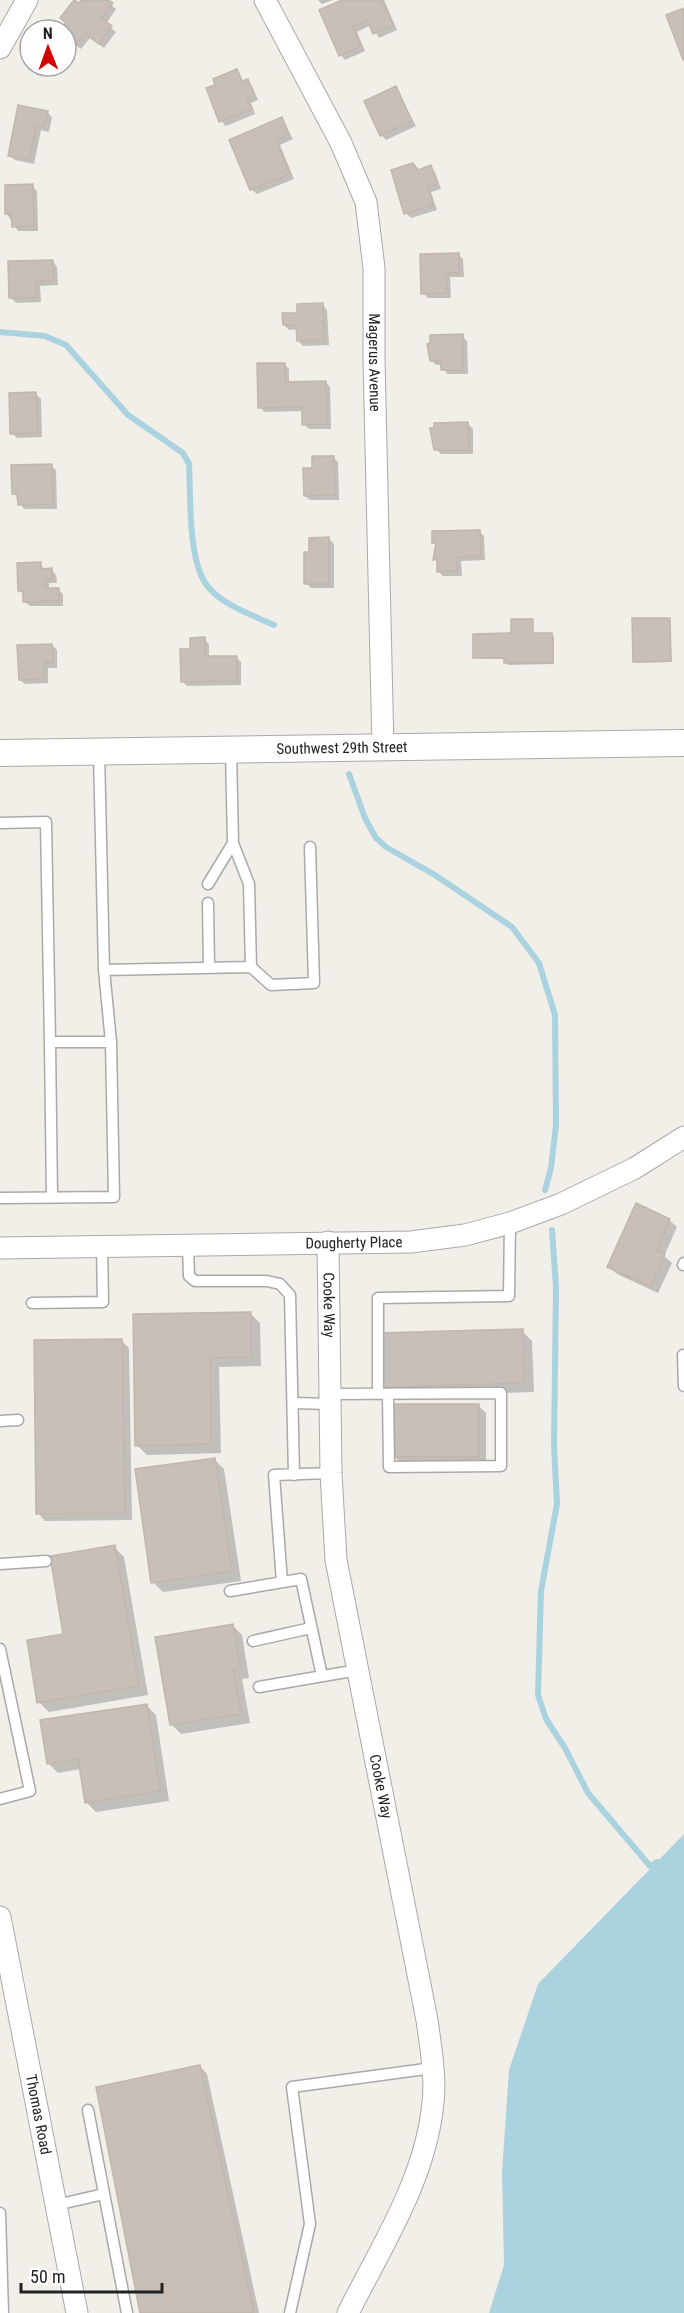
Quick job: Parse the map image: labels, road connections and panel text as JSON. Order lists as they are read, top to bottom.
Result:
{
  "streets": {
    "street": [
      "Magerus Avenue",
      "Southwest 29th Street",
      "Dougherty Place",
      "Cooke Way",
      "Thomas Road"
    ]
  },
  "crossings": [
    ["Magerus Avenue", "Southwest 29th Street"],
    ["Dougherty Place", "Cooke Way"]
  ],
  "scale_bar": "50 m",
  "north": "top"
}
